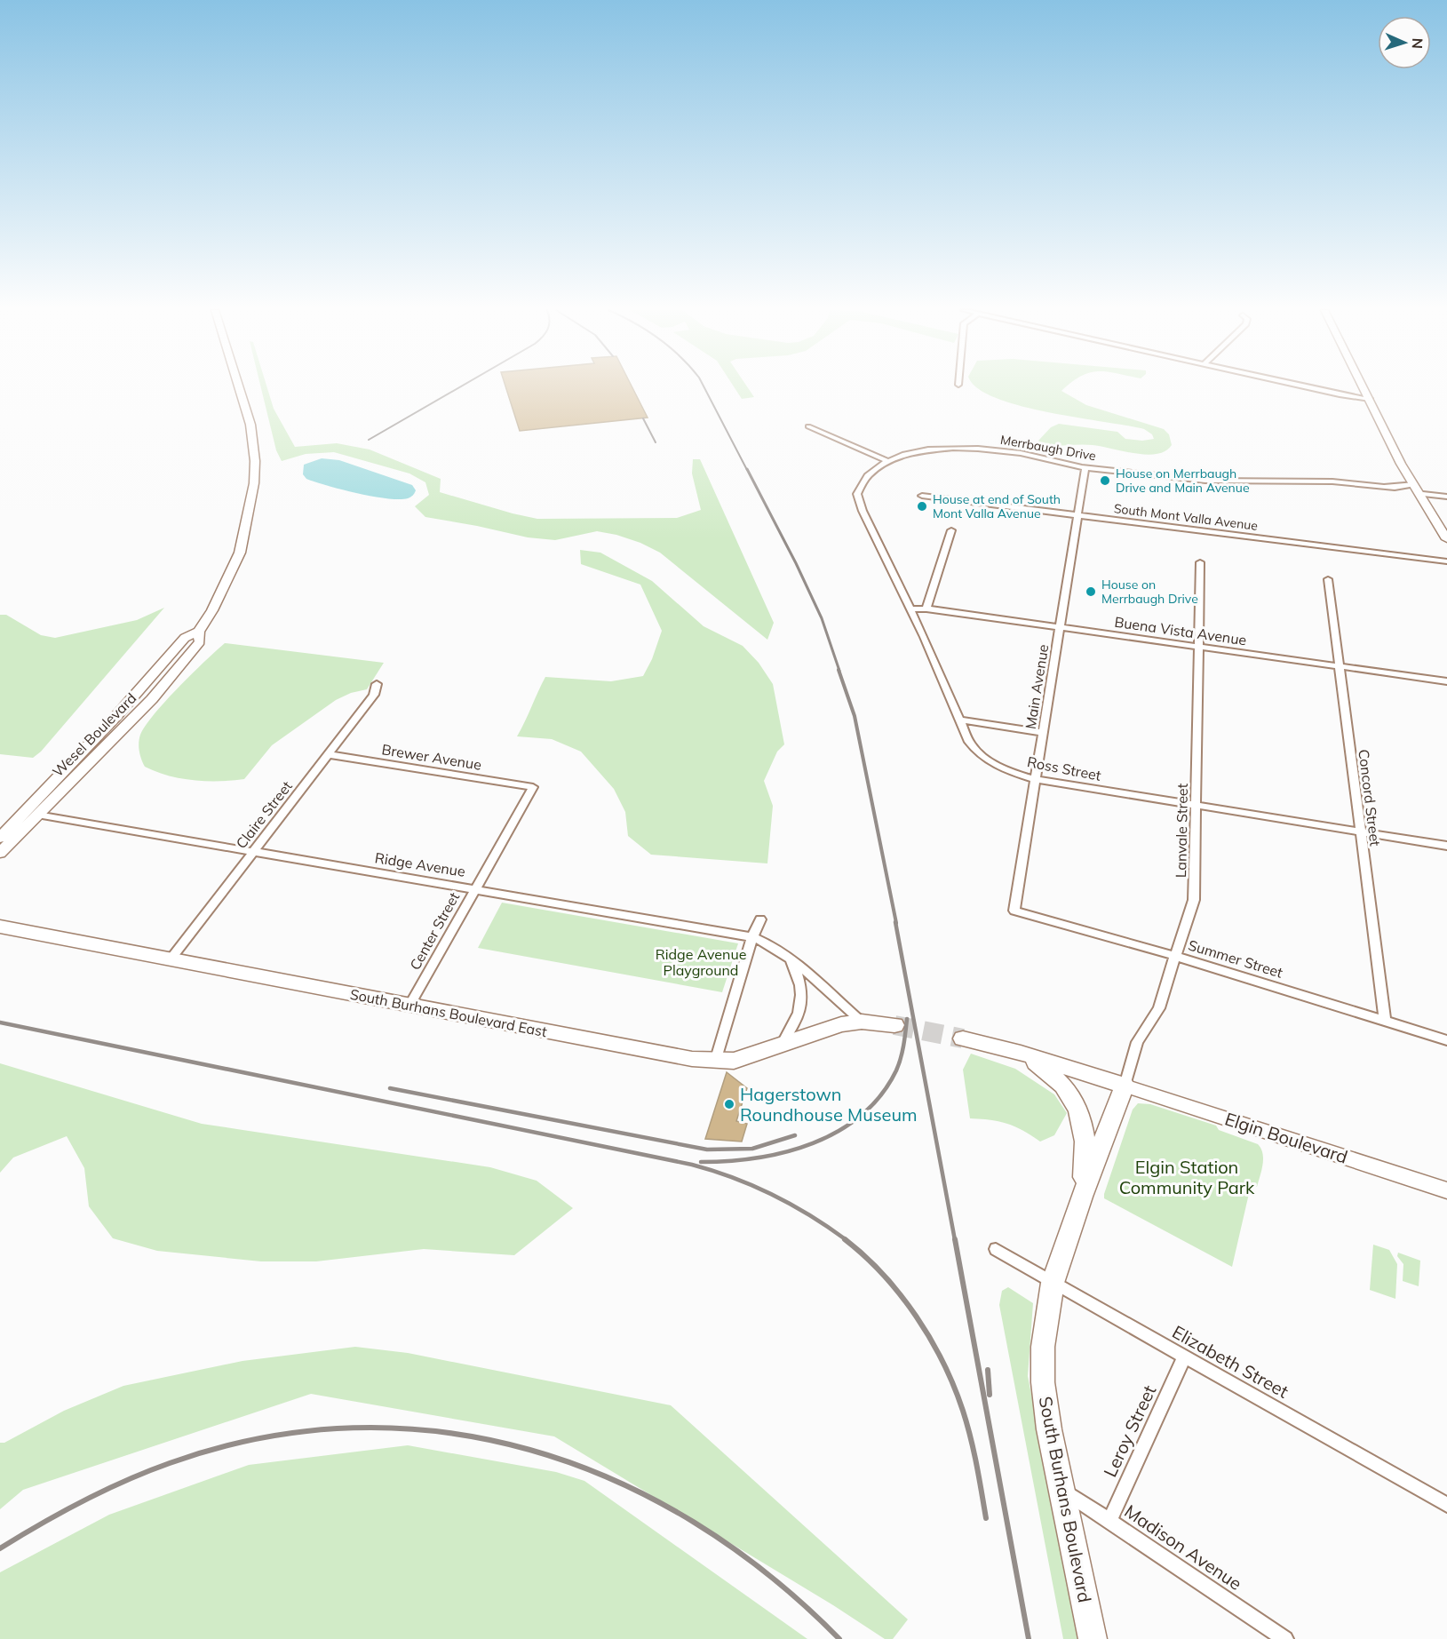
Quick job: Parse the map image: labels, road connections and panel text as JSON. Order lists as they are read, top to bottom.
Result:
{
  "streets": {
    "main road": [
      "Wesel Boulevard",
      "South Burhans Boulevard East",
      "Elgin Boulevard",
      "South Burhans Boulevard"
    ],
    "street": [
      "Merrbaugh Drive",
      "South Mont Valla Avenue",
      "Buena Vista Avenue",
      "Main Avenue",
      "Brewer Avenue",
      "Ross Street",
      "Concord Street",
      "Claire Street",
      "Lanvale Street",
      "Ridge Avenue",
      "Center Street",
      "Summer Street",
      "Elizabeth Street",
      "Leroy Street",
      "Madison Avenue"
    ]
  },
  "crossings": [
    ["Merrbaugh Drive", "Main Avenue"],
    ["Merrbaugh Drive", "Ross Street"],
    ["South Mont Valla Avenue", "Main Avenue"],
    ["Buena Vista Avenue", "Main Avenue"],
    ["Buena Vista Avenue", "Ross Street"],
    ["Buena Vista Avenue", "Concord Street"],
    ["Buena Vista Avenue", "Lanvale Street"],
    ["Main Avenue", "Ross Street"],
    ["Main Avenue", "Summer Street"],
    ["Wesel Boulevard", "Ridge Avenue"],
    ["Brewer Avenue", "Claire Street"],
    ["Brewer Avenue", "Center Street"],
    ["Ross Street", "Concord Street"],
    ["Ross Street", "Lanvale Street"],
    ["Concord Street", "Summer Street"],
    ["Claire Street", "Ridge Avenue"],
    ["Claire Street", "South Burhans Boulevard East"],
    ["Lanvale Street", "Summer Street"],
    ["Lanvale Street", "Elgin Boulevard"],
    ["Lanvale Street", "South Burhans Boulevard"],
    ["Ridge Avenue", "Center Street"],
    ["Ridge Avenue", "South Burhans Boulevard East"],
    ["Center Street", "South Burhans Boulevard East"],
    ["Elgin Boulevard", "South Burhans Boulevard"],
    ["Elizabeth Street", "Leroy Street"],
    ["Elizabeth Street", "South Burhans Boulevard"],
    ["Leroy Street", "Madison Avenue"],
    ["South Burhans Boulevard", "Madison Avenue"]
  ],
  "parks": ["Ridge Avenue Playground", "Elgin Station Community Park"],
  "places": [
    "House on Merrbaugh Drive and Main Avenue",
    "House at end of South Mont Valla Avenue",
    "House on Merrbaugh Drive",
    "Hagerstown Roundhouse Museum"
  ],
  "north": "right"
}
